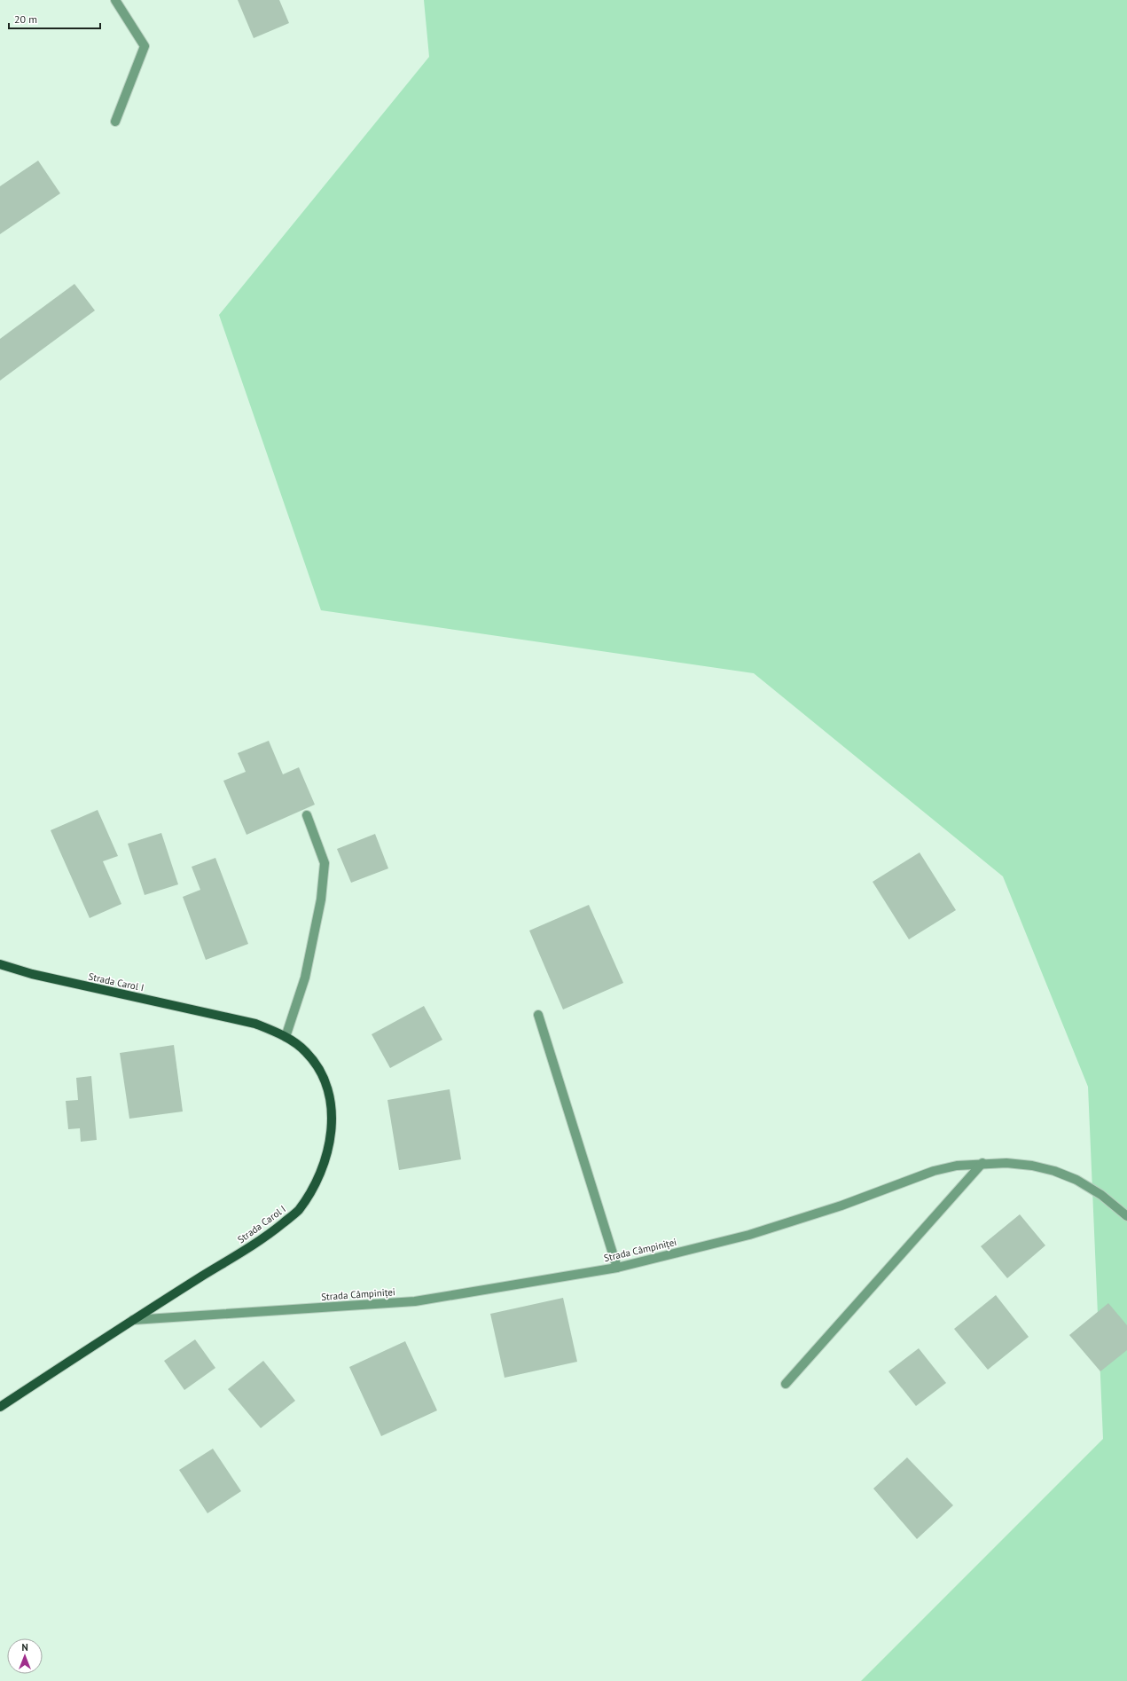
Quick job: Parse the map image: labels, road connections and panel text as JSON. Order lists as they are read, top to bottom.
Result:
{
  "streets": {
    "main road": ["Strada Carol I"],
    "street": ["Strada Câmpiniței"]
  },
  "crossings": [
    ["Strada Carol I", "Strada Câmpiniței"]
  ],
  "scale_bar": "20 m",
  "north": "top"
}
